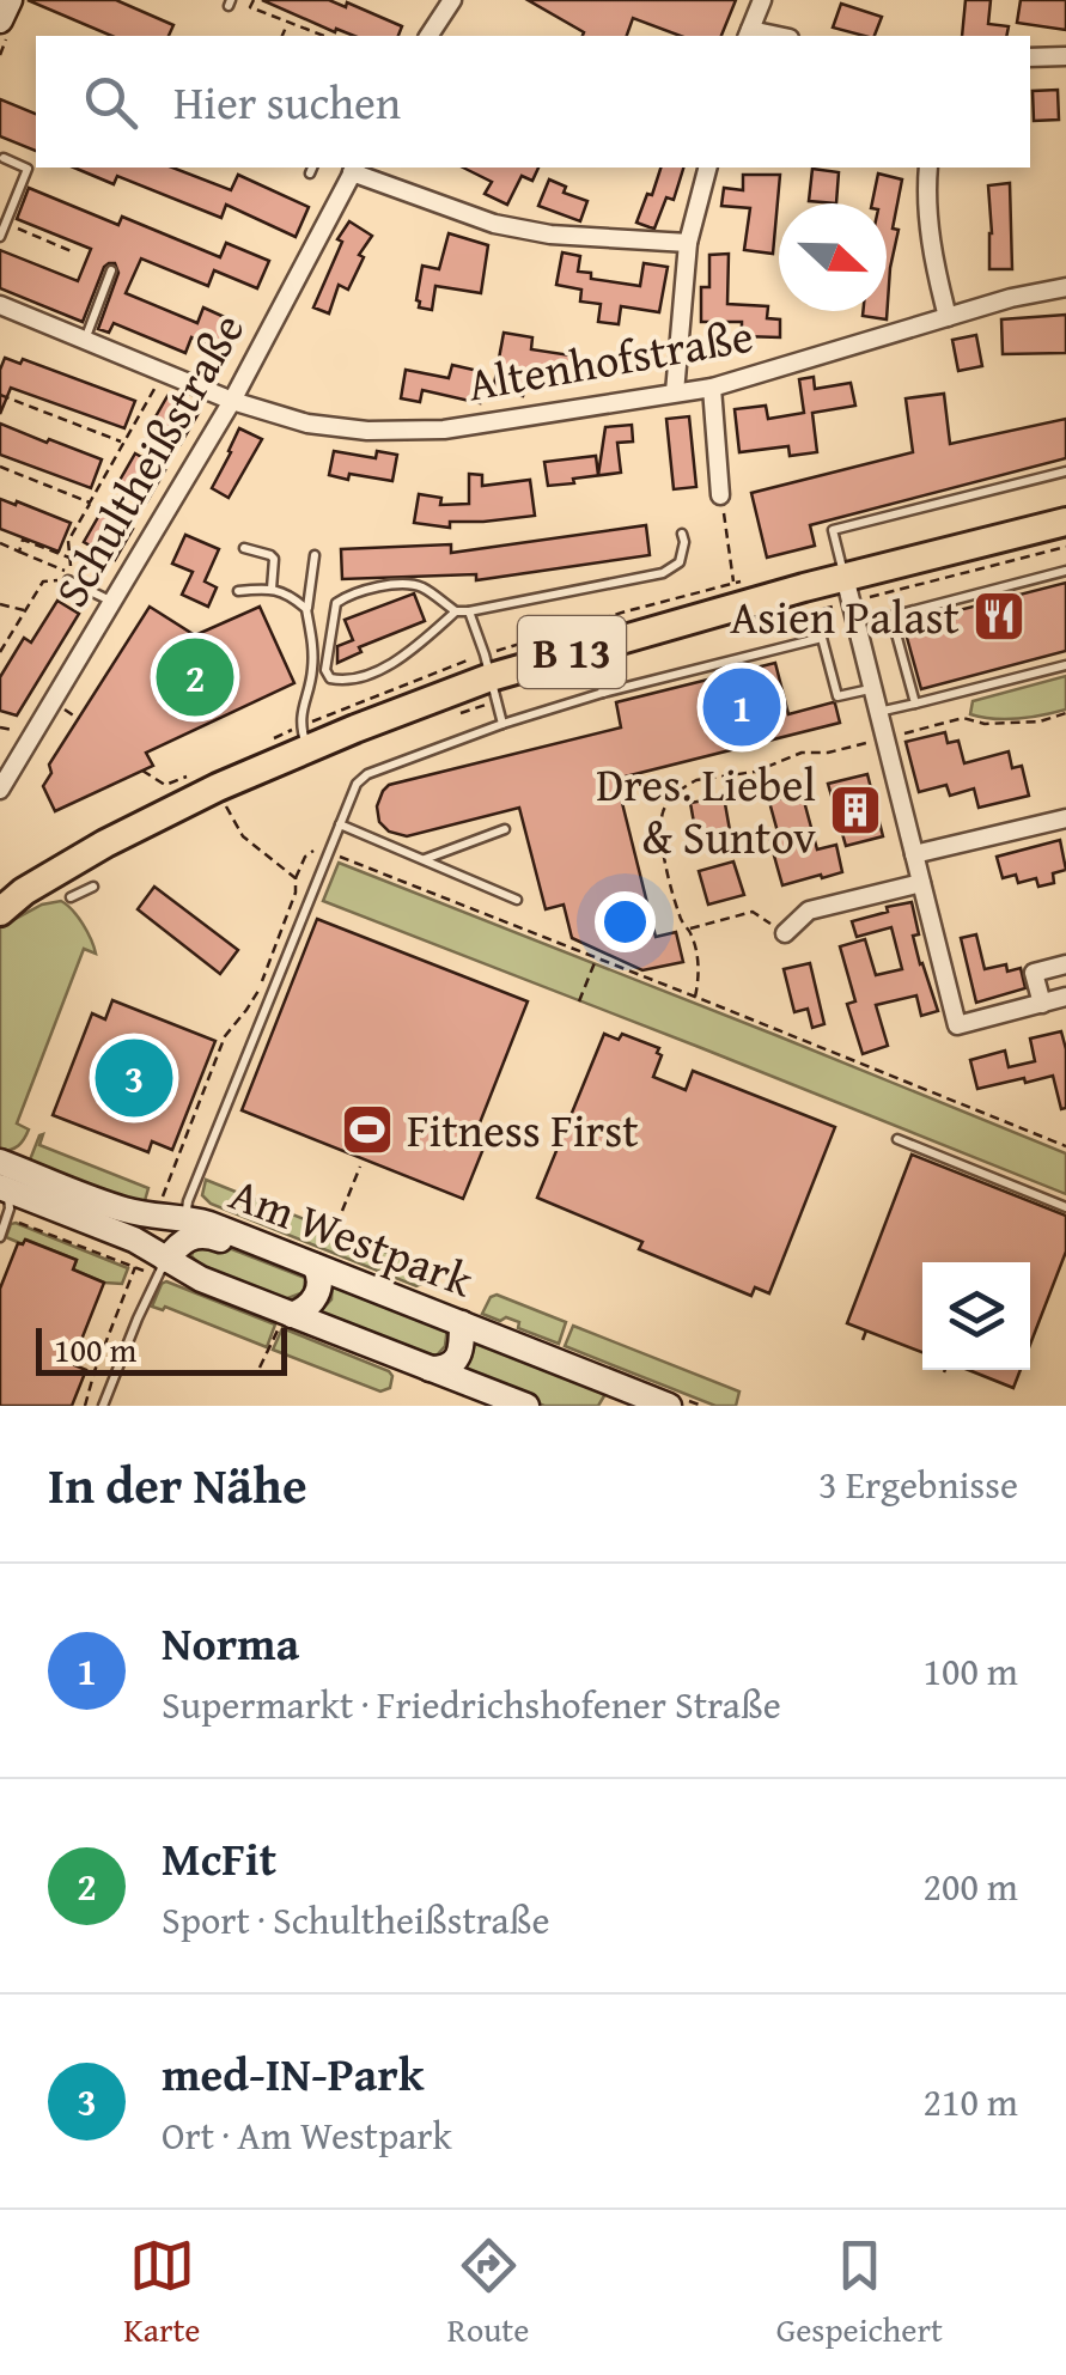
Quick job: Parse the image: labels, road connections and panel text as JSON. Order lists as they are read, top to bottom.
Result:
{
  "streets": {
    "main road": ["B 13", "Am Westpark"],
    "street": ["Altenhofstraße", "Schultheißstraße"]
  },
  "crossings": [
    ["Altenhofstraße", "Schultheißstraße"]
  ],
  "places": {
    "restaurant": ["Asien Palast"],
    "building": ["Dres. Liebel & Suntov"],
    "sports": ["Fitness First"]
  },
  "scale_bar": "100 m",
  "north": "right",
  "page": {
    "search": "Hier suchen",
    "pins": ["2", "1", "3"],
    "scale": "100 m",
    "heading": ["In der Nähe", "3 Ergebnisse"],
    "list": [
      {
        "mark": "1",
        "name": "Norma",
        "note": "Supermarkt · Friedrichshofener Straße",
        "value": "100 m"
      },
      {
        "mark": "2",
        "name": "McFit",
        "note": "Sport · Schultheißstraße",
        "value": "200 m"
      },
      {
        "mark": "3",
        "name": "med-IN-Park",
        "note": "Ort · Am Westpark",
        "value": "210 m"
      }
    ],
    "nav": ["Karte", "Route", "Gespeichert"]
  }
}
